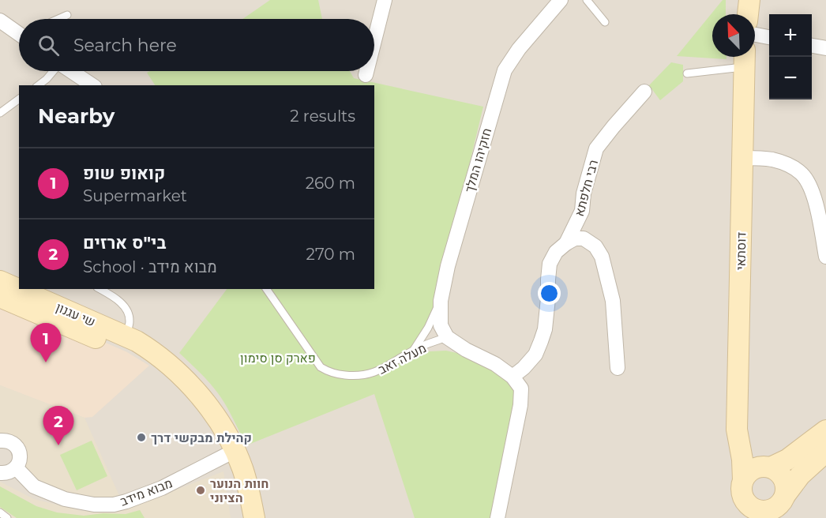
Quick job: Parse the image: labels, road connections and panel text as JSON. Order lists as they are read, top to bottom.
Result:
{
  "streets": {
    "street": [
      "חזקיהו המלך",
      "רבי חלפתא",
      "דוסתאי",
      "שי עגנון",
      "מבוא מידב"
    ],
    "lane": ["מעלה זאב"]
  },
  "crossings": [
    ["חזקיהו המלך", "מעלה זאב"]
  ],
  "parks": ["פארק סן סימון"],
  "places": ["קהילת מבקשי דרך", "חוות הנוער הציוני"],
  "north": "top left",
  "page": {
    "map_buttons": ["+", "−"],
    "search": "Search here",
    "heading": ["Nearby", "2 results"],
    "list": [
      {
        "mark": "1",
        "name": "קואופ שופ",
        "note": "Supermarket",
        "value": "260 m"
      },
      {
        "mark": "2",
        "name": "בי\"ס ארזים",
        "note": "School · מבוא מידב",
        "value": "270 m"
      }
    ],
    "pins": ["1", "2"]
  }
}
